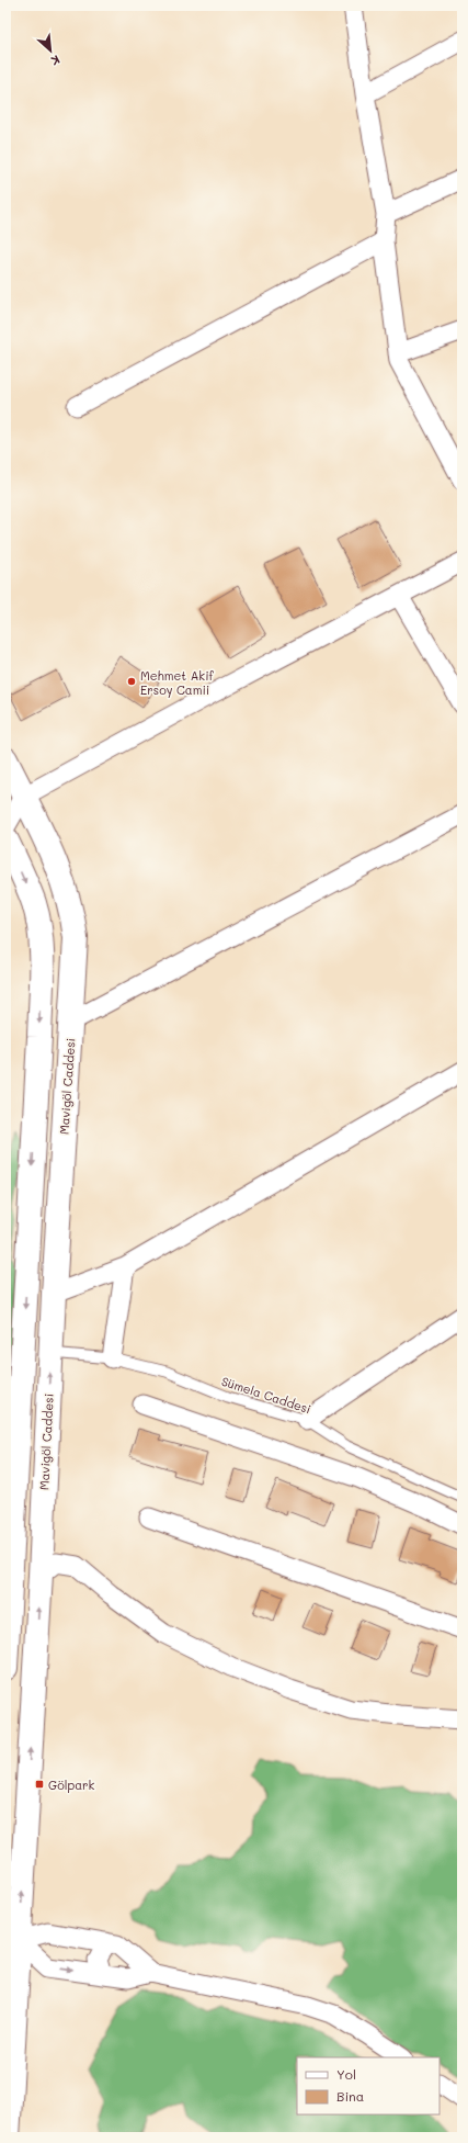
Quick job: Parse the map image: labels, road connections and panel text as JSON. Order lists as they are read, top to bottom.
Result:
{
  "streets": {
    "main road": ["Mavigöl Caddesi"],
    "lane": ["Sümela Caddesi"]
  },
  "crossings": [
    ["Mavigöl Caddesi", "Sümela Caddesi"]
  ],
  "places": {
    "other": ["Mehmet Akif Ersoy Camii"],
    "transit": ["Gölpark"]
  },
  "legend": ["Yol", "Bina"],
  "north": "bottom right"
}
